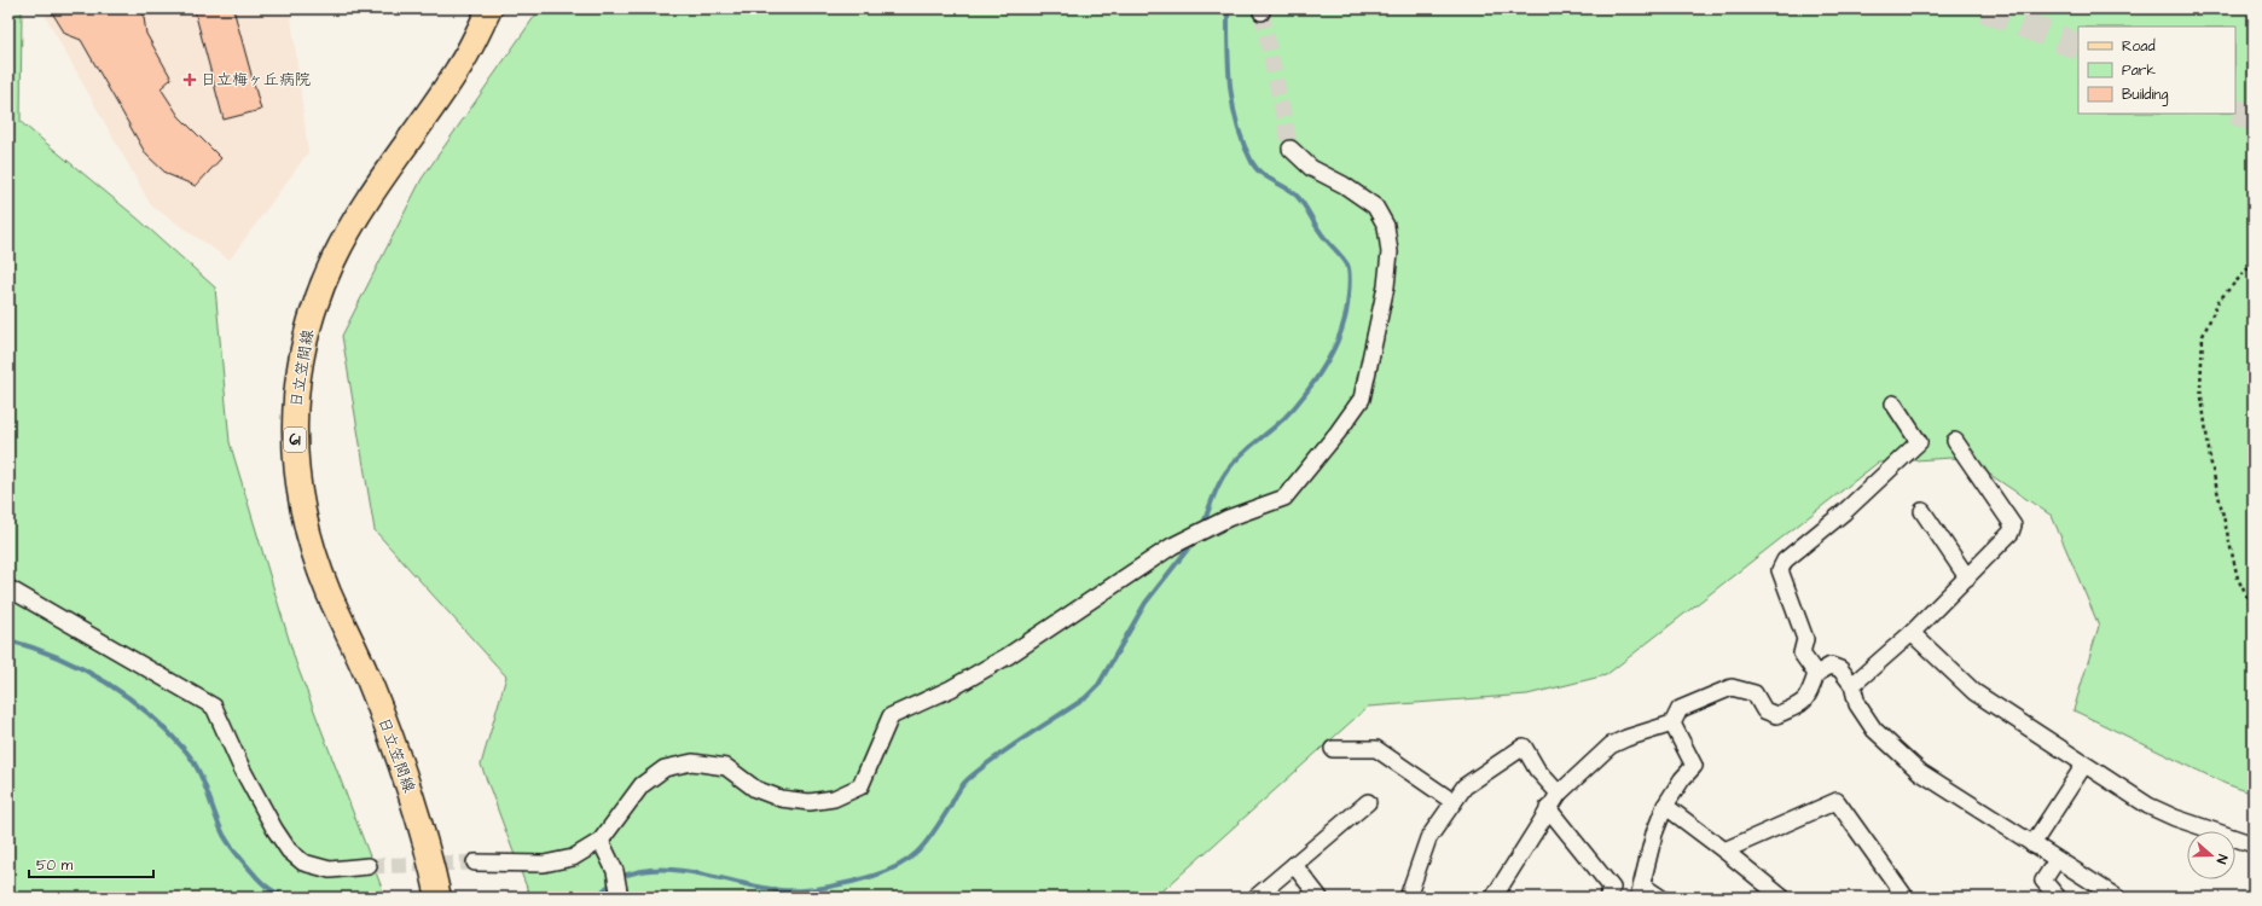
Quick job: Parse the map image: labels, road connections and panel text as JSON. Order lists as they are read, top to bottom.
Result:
{
  "streets": {
    "main road": ["日立笠間線", "61"]
  },
  "places": {
    "health": ["日立梅ヶ丘病院"]
  },
  "legend": ["Road", "Park", "Building"],
  "scale_bar": "50 m",
  "north": "right"
}
